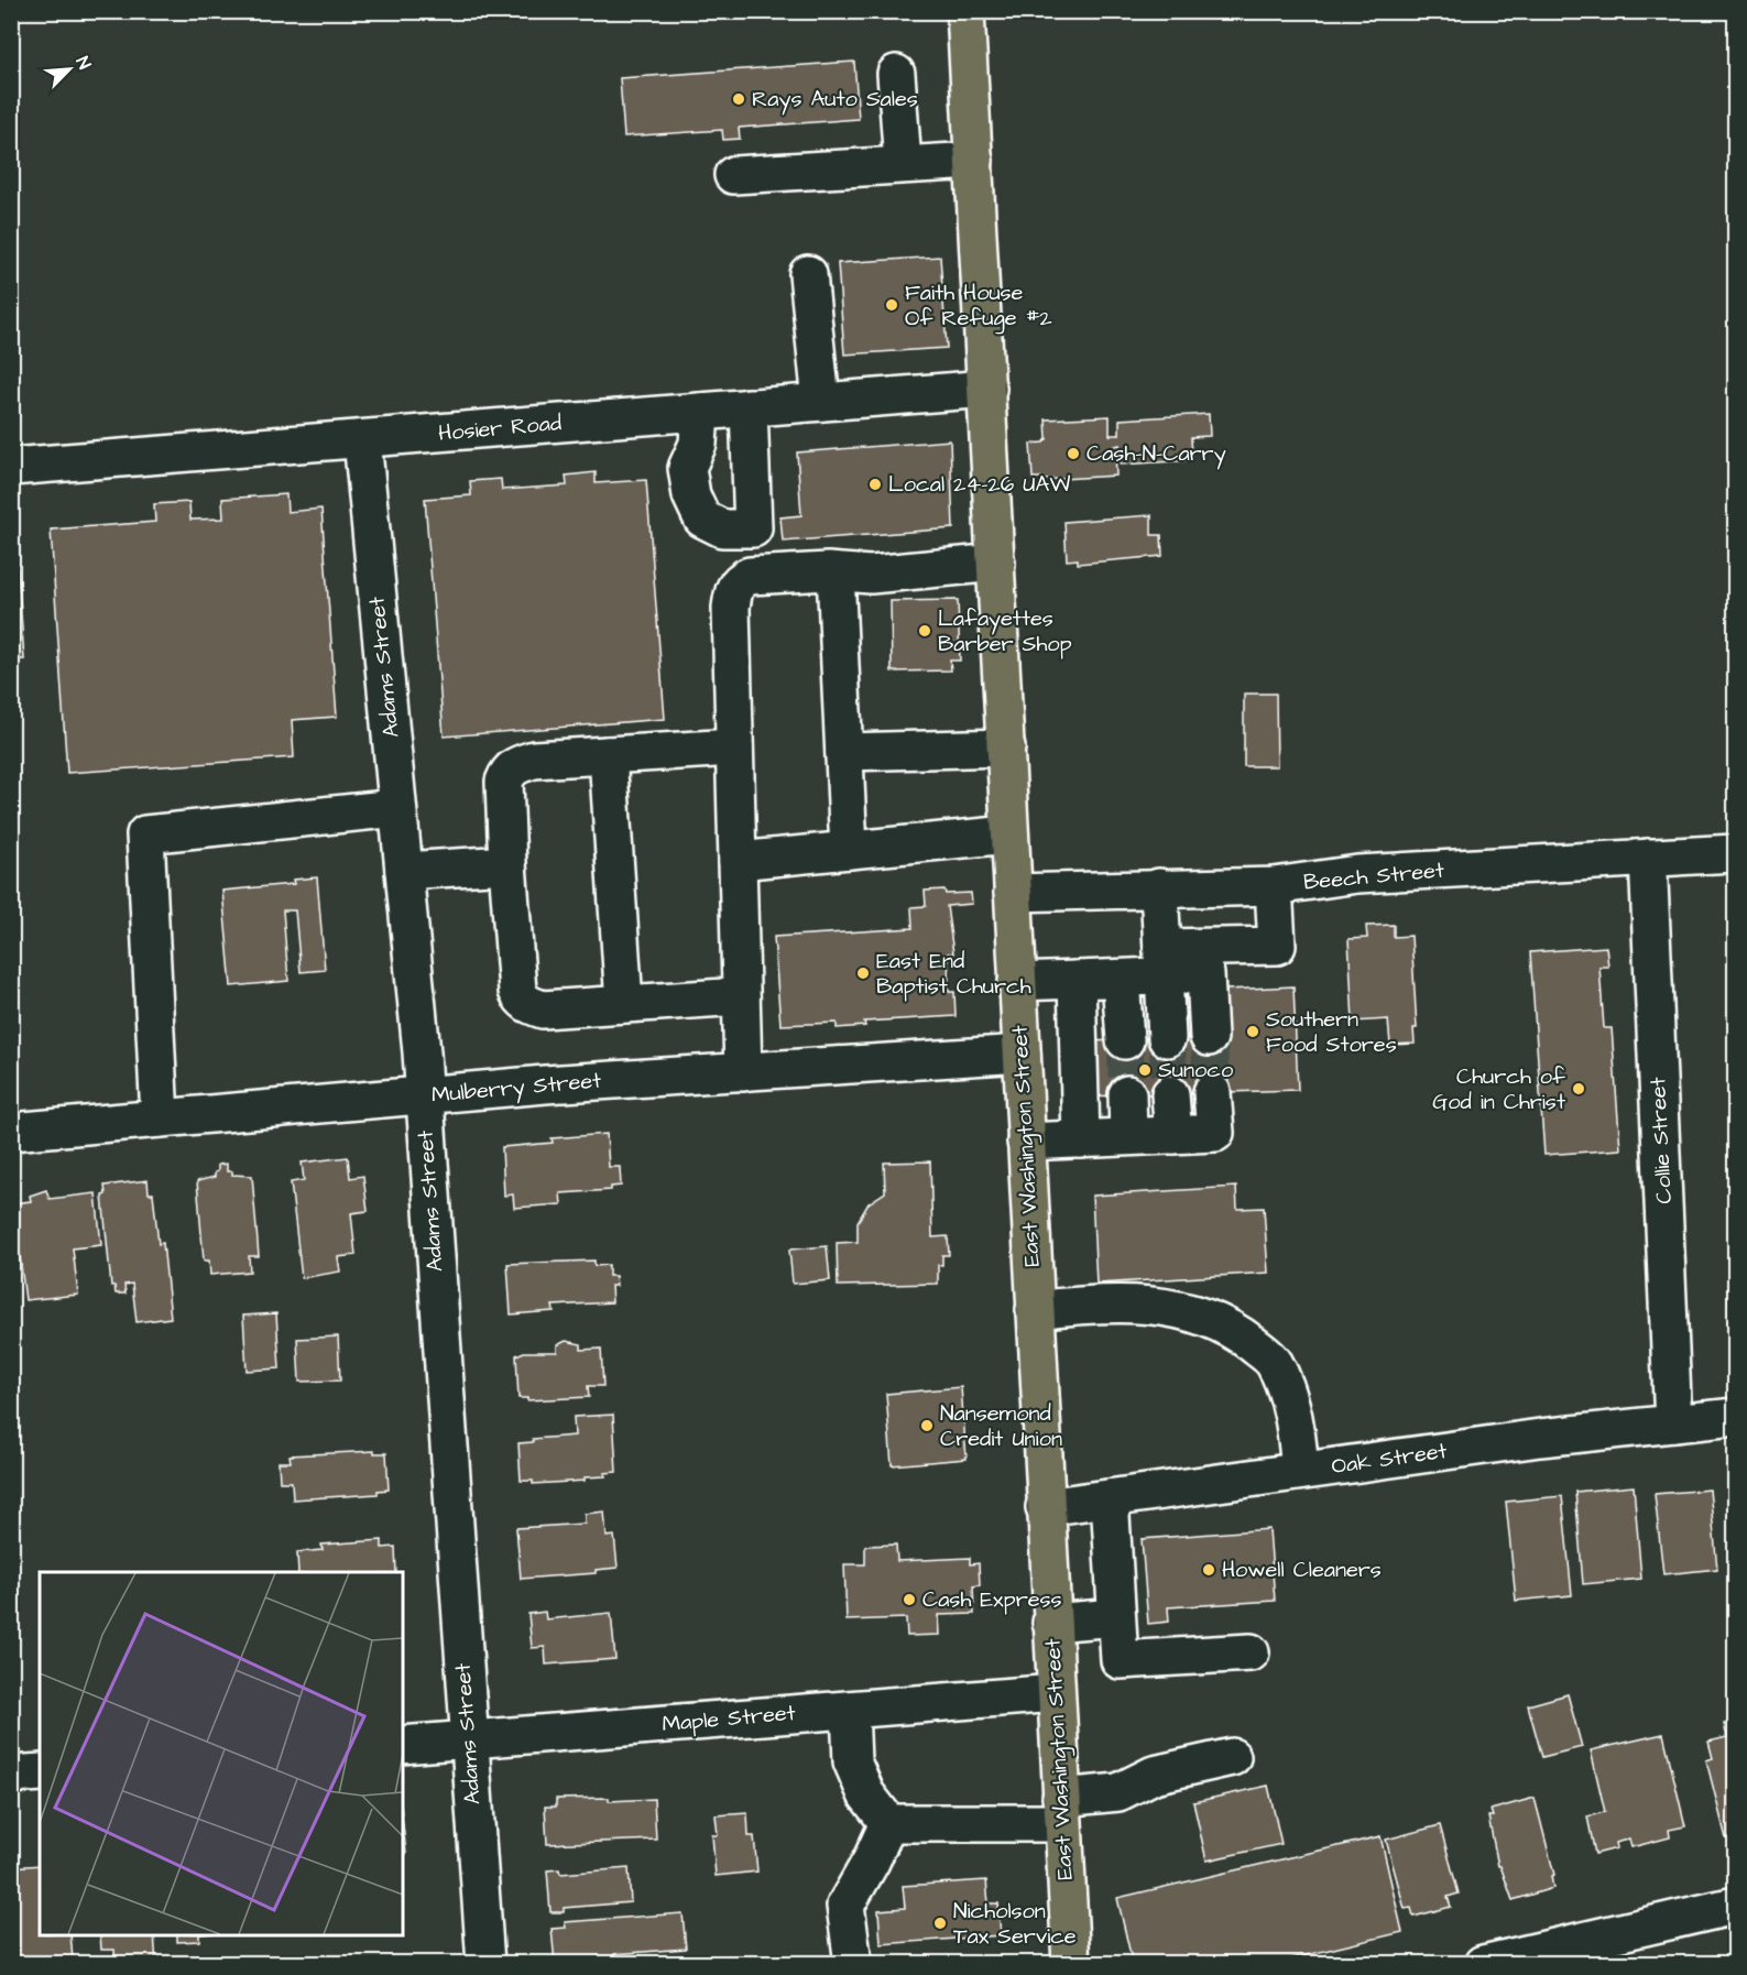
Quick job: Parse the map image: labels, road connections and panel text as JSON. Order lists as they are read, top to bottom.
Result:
{
  "streets": {
    "main road": ["East Washington Street"],
    "street": [
      "Hosier Road",
      "Adams Street",
      "Beech Street",
      "Mulberry Street",
      "Collie Street",
      "Oak Street",
      "Maple Street"
    ]
  },
  "crossings": [
    ["Hosier Road", "Adams Street"],
    ["Hosier Road", "East Washington Street"],
    ["Adams Street", "Mulberry Street"],
    ["Adams Street", "Maple Street"],
    ["Beech Street", "Collie Street"],
    ["Beech Street", "East Washington Street"],
    ["Mulberry Street", "East Washington Street"],
    ["Collie Street", "Oak Street"],
    ["East Washington Street", "Oak Street"],
    ["East Washington Street", "Maple Street"]
  ],
  "places": [
    "Rays Auto Sales",
    "Faith House Of Refuge #2",
    "Cash-N-Carry",
    "Local 24-26 UAW",
    "Lafayettes Barber Shop",
    "East End Baptist Church",
    "Southern Food Stores",
    "Sunoco",
    "Church of God in Christ",
    "Nansemond Credit Union",
    "Howell Cleaners",
    "Cash Express",
    "Nicholson Tax Service"
  ],
  "north": "top right"
}
